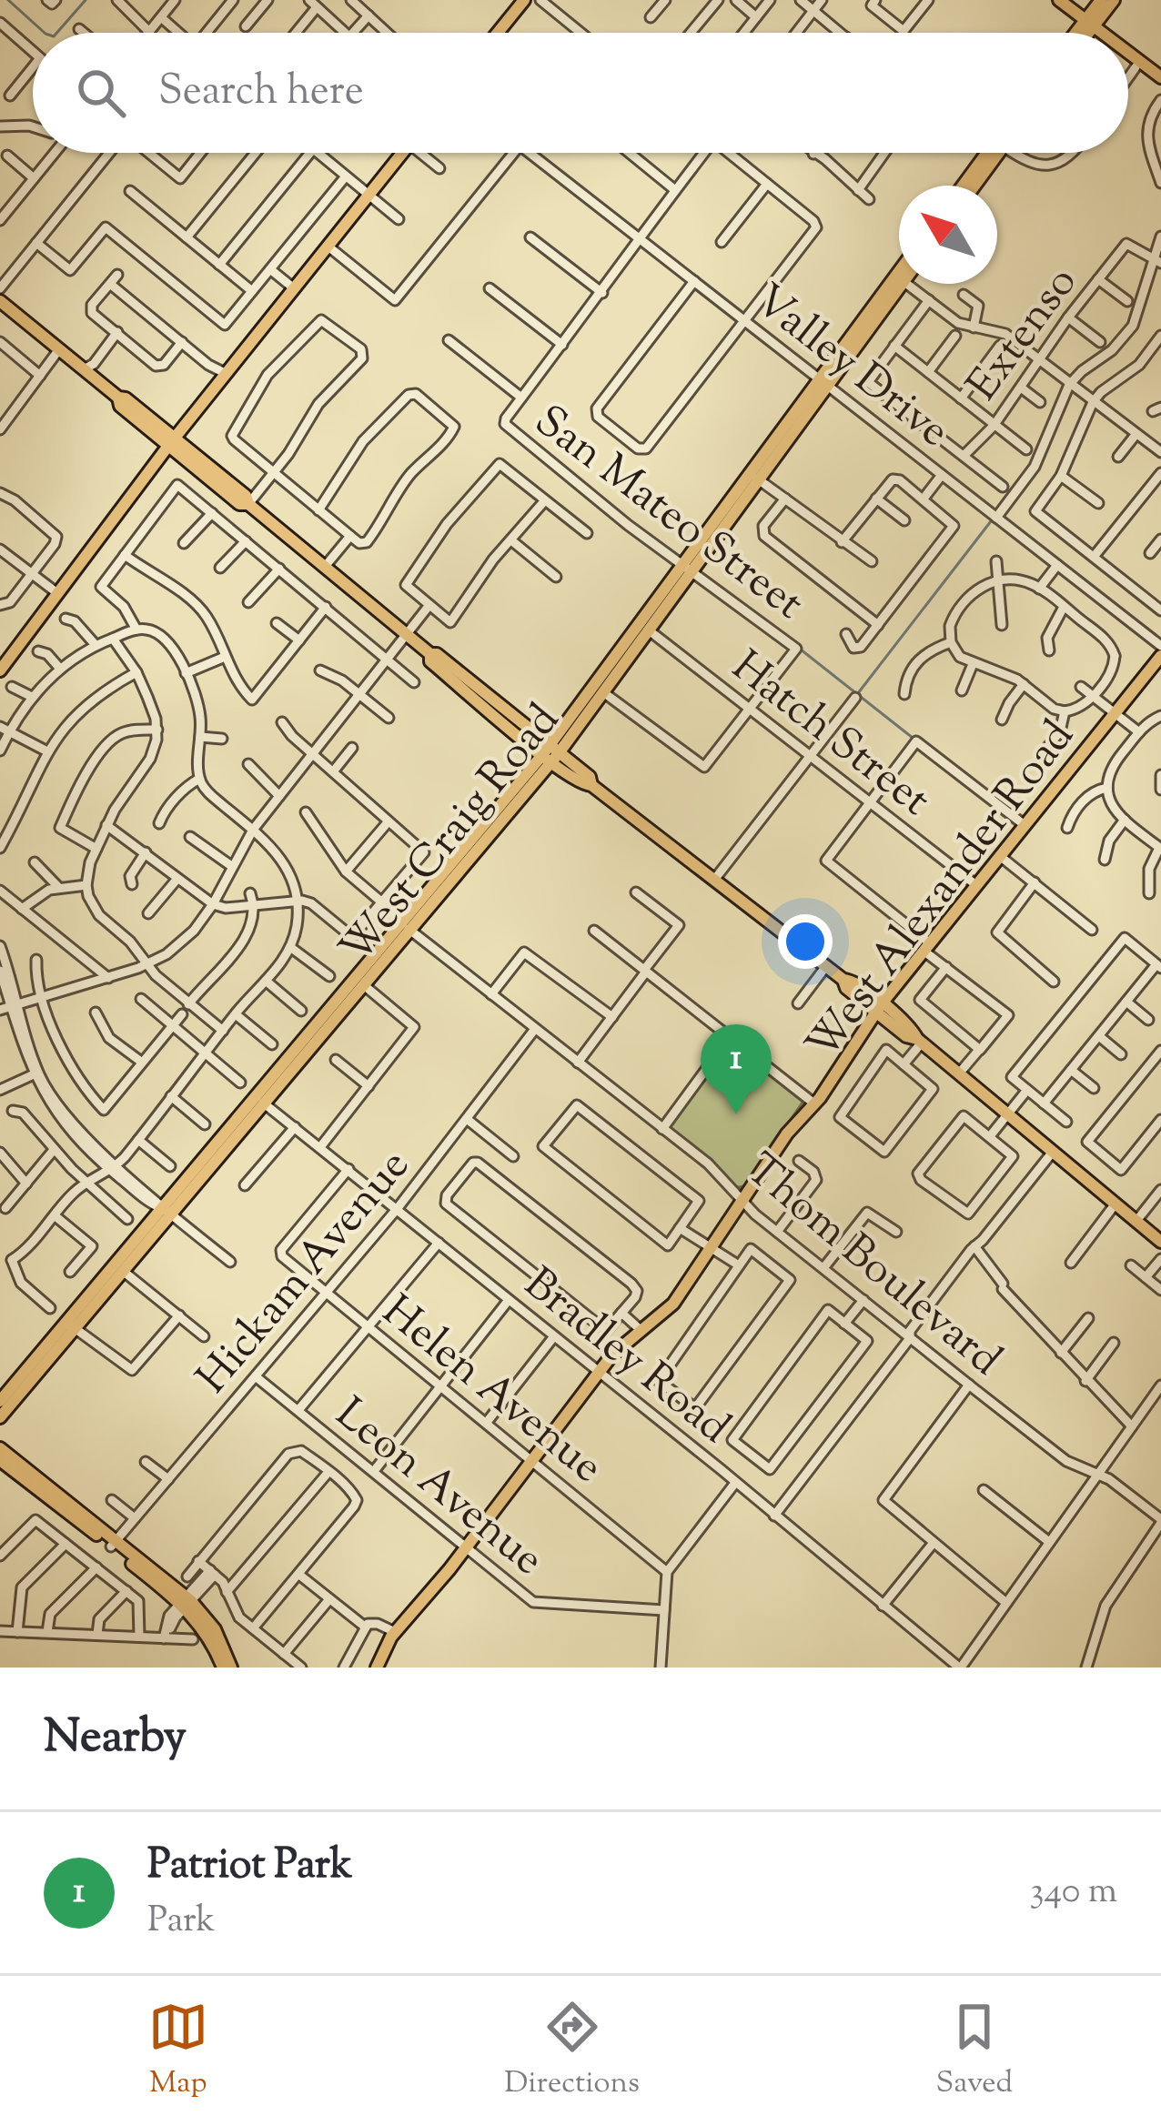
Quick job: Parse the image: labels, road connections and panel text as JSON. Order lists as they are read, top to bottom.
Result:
{
  "streets": {
    "main road": ["West Craig Road", "West Alexander Road"],
    "street": [
      "Extenso",
      "Valley Drive",
      "San Mateo Street",
      "Hatch Street",
      "Thom Boulevard",
      "Hickam Avenue",
      "Bradley Road",
      "Helen Avenue",
      "Leon Avenue"
    ]
  },
  "crossings": [
    ["Valley Drive", "West Craig Road"],
    ["San Mateo Street", "Hatch Street"],
    ["San Mateo Street", "West Craig Road"],
    ["Hatch Street", "West Craig Road"],
    ["Hatch Street", "West Alexander Road"],
    ["West Craig Road", "Thom Boulevard"],
    ["West Craig Road", "Bradley Road"],
    ["West Alexander Road", "Thom Boulevard"],
    ["West Alexander Road", "Bradley Road"],
    ["West Alexander Road", "Helen Avenue"],
    ["West Alexander Road", "Leon Avenue"],
    ["Thom Boulevard", "Hickam Avenue"],
    ["Hickam Avenue", "Bradley Road"],
    ["Hickam Avenue", "Helen Avenue"],
    ["Hickam Avenue", "Leon Avenue"],
    ["Bradley Road", "Helen Avenue"]
  ],
  "north": "top left",
  "page": {
    "search": "Search here",
    "pins": "1",
    "heading": "Nearby",
    "list": [
      {
        "mark": "1",
        "name": "Patriot Park",
        "note": "Park",
        "value": "340 m"
      }
    ],
    "nav": ["Map", "Directions", "Saved"]
  }
}
